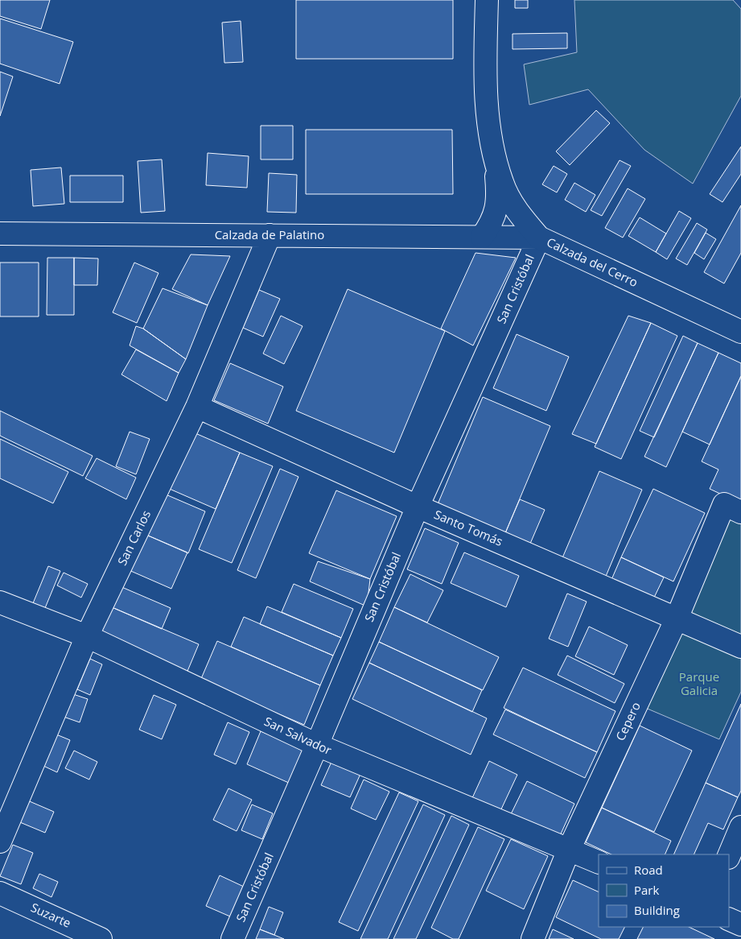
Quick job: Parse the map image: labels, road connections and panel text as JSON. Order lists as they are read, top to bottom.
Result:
{
  "streets": {
    "street": [
      "Calzada de Palatino",
      "Calzada del Cerro",
      "San Cristóbal",
      "Santo Tomás",
      "San Carlos",
      "Cepero",
      "San Salvador",
      "Suzarte"
    ]
  },
  "crossings": [
    ["Calzada de Palatino", "Calzada del Cerro"],
    ["Calzada de Palatino", "San Cristóbal"],
    ["Calzada de Palatino", "San Carlos"],
    ["Calzada del Cerro", "San Cristóbal"],
    ["San Cristóbal", "Santo Tomás"],
    ["San Cristóbal", "San Salvador"],
    ["Santo Tomás", "San Carlos"],
    ["Santo Tomás", "Cepero"],
    ["San Carlos", "San Salvador"],
    ["Cepero", "San Salvador"]
  ],
  "parks": ["Parque Galicia"],
  "legend": ["Road", "Park", "Building"]
}
